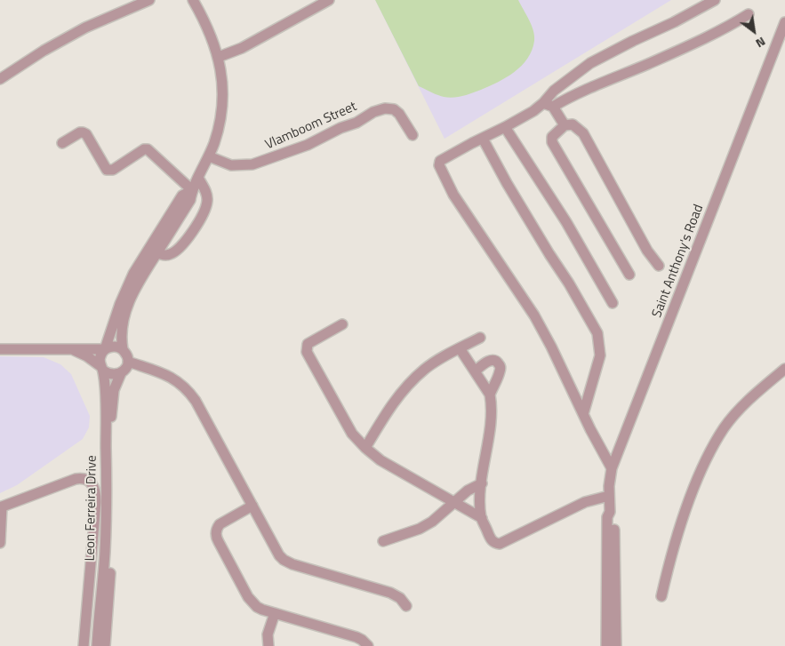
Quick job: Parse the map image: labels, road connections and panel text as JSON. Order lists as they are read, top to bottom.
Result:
{
  "streets": {
    "street": ["Vlamboom Street", "Saint Anthony's Road", "Leon Ferreira Drive"]
  },
  "north": "bottom right"
}
